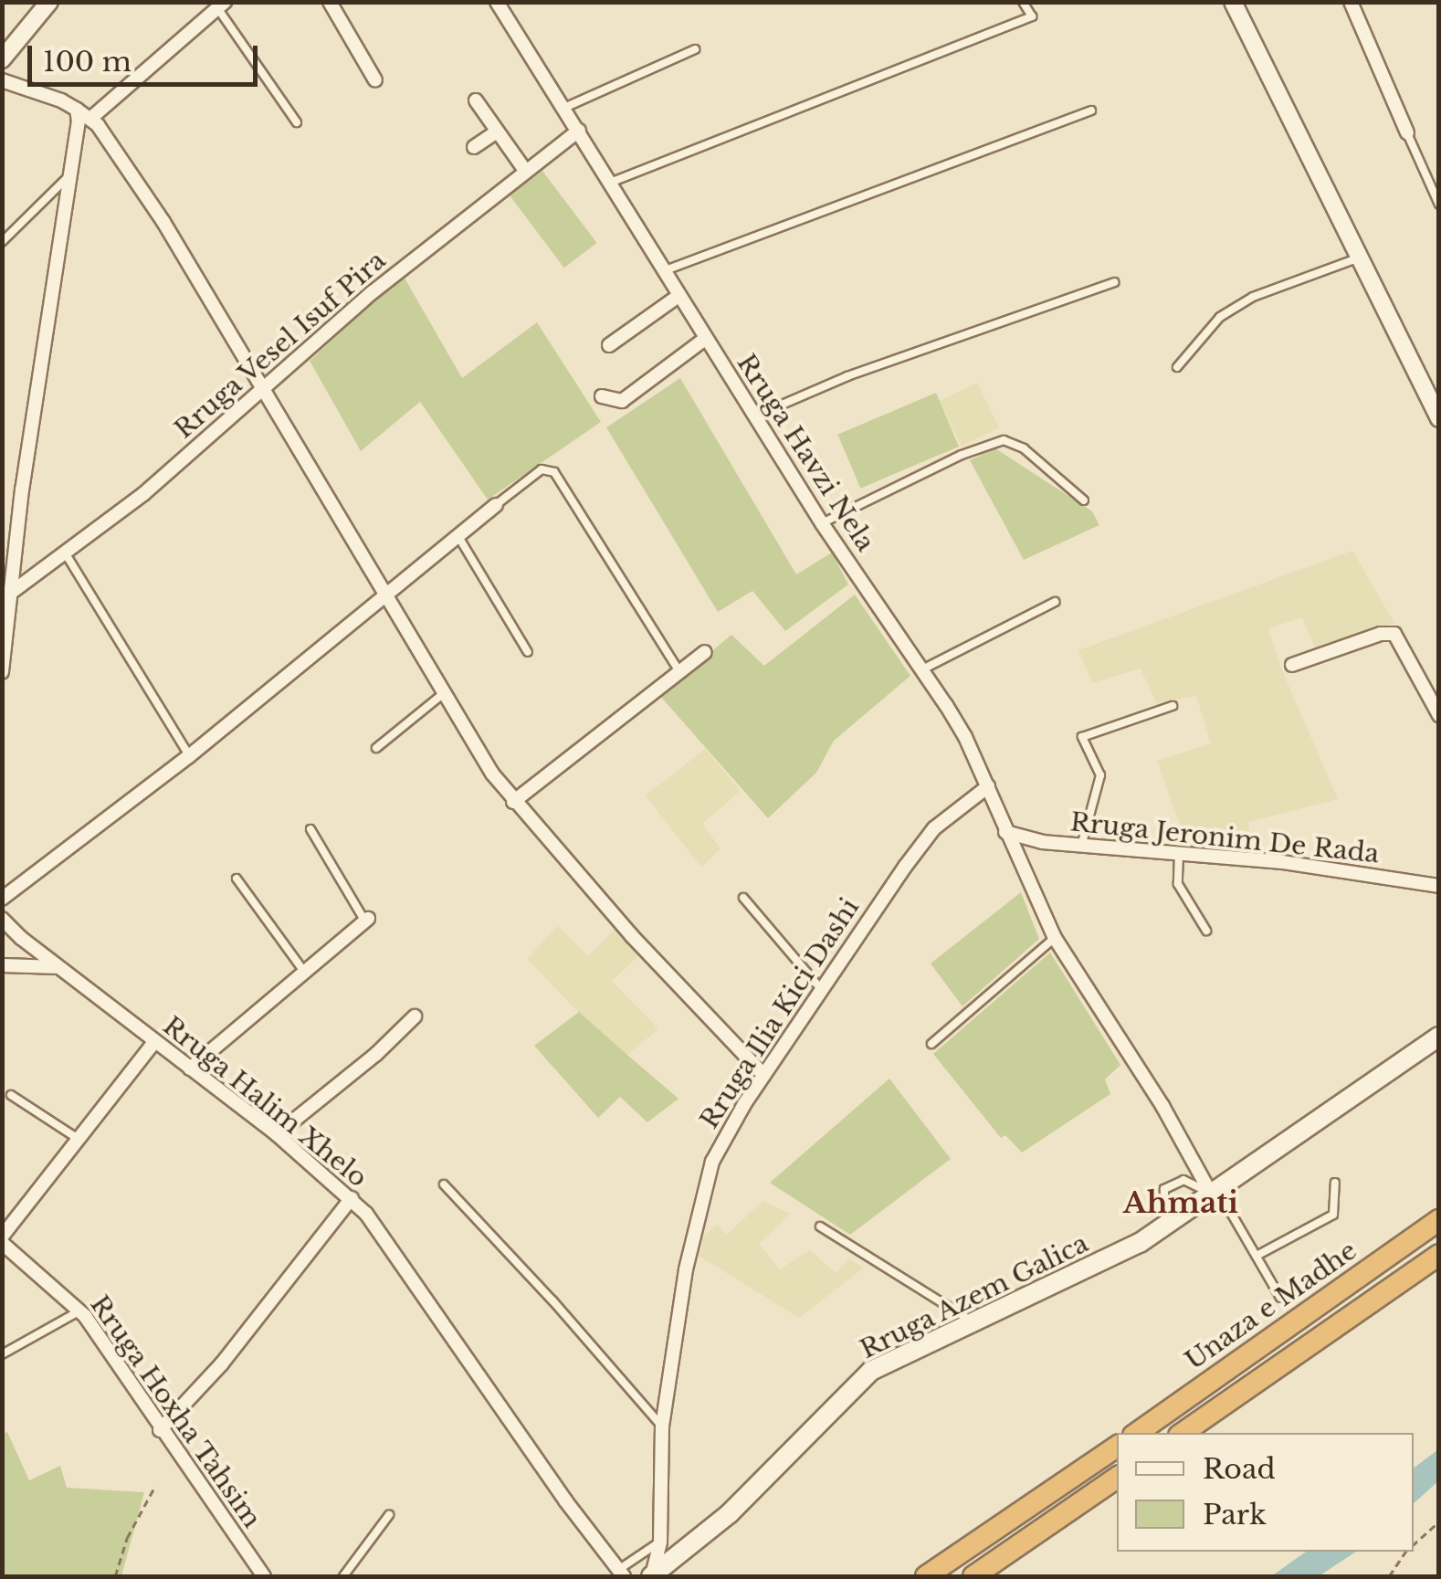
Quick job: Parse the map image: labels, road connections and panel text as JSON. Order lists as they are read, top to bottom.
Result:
{
  "streets": {
    "highway": ["Unaza e Madhe"],
    "main road": ["Rruga Azem Galica"],
    "street": [
      "Rruga Vesel Isuf Pira",
      "Rruga Havzi Nela",
      "Rruga Jeronim De Rada",
      "Rruga Ilia Kici Dashi",
      "Rruga Halim Xhelo",
      "Rruga Hoxha Tahsim"
    ]
  },
  "crossings": [
    ["Rruga Vesel Isuf Pira", "Rruga Havzi Nela"],
    ["Rruga Havzi Nela", "Rruga Jeronim De Rada"],
    ["Rruga Havzi Nela", "Rruga Ilia Kici Dashi"],
    ["Rruga Havzi Nela", "Rruga Azem Galica"],
    ["Rruga Ilia Kici Dashi", "Rruga Azem Galica"]
  ],
  "districts": ["Ahmati"],
  "legend": ["Road", "Park"],
  "scale_bar": "100 m"
}
